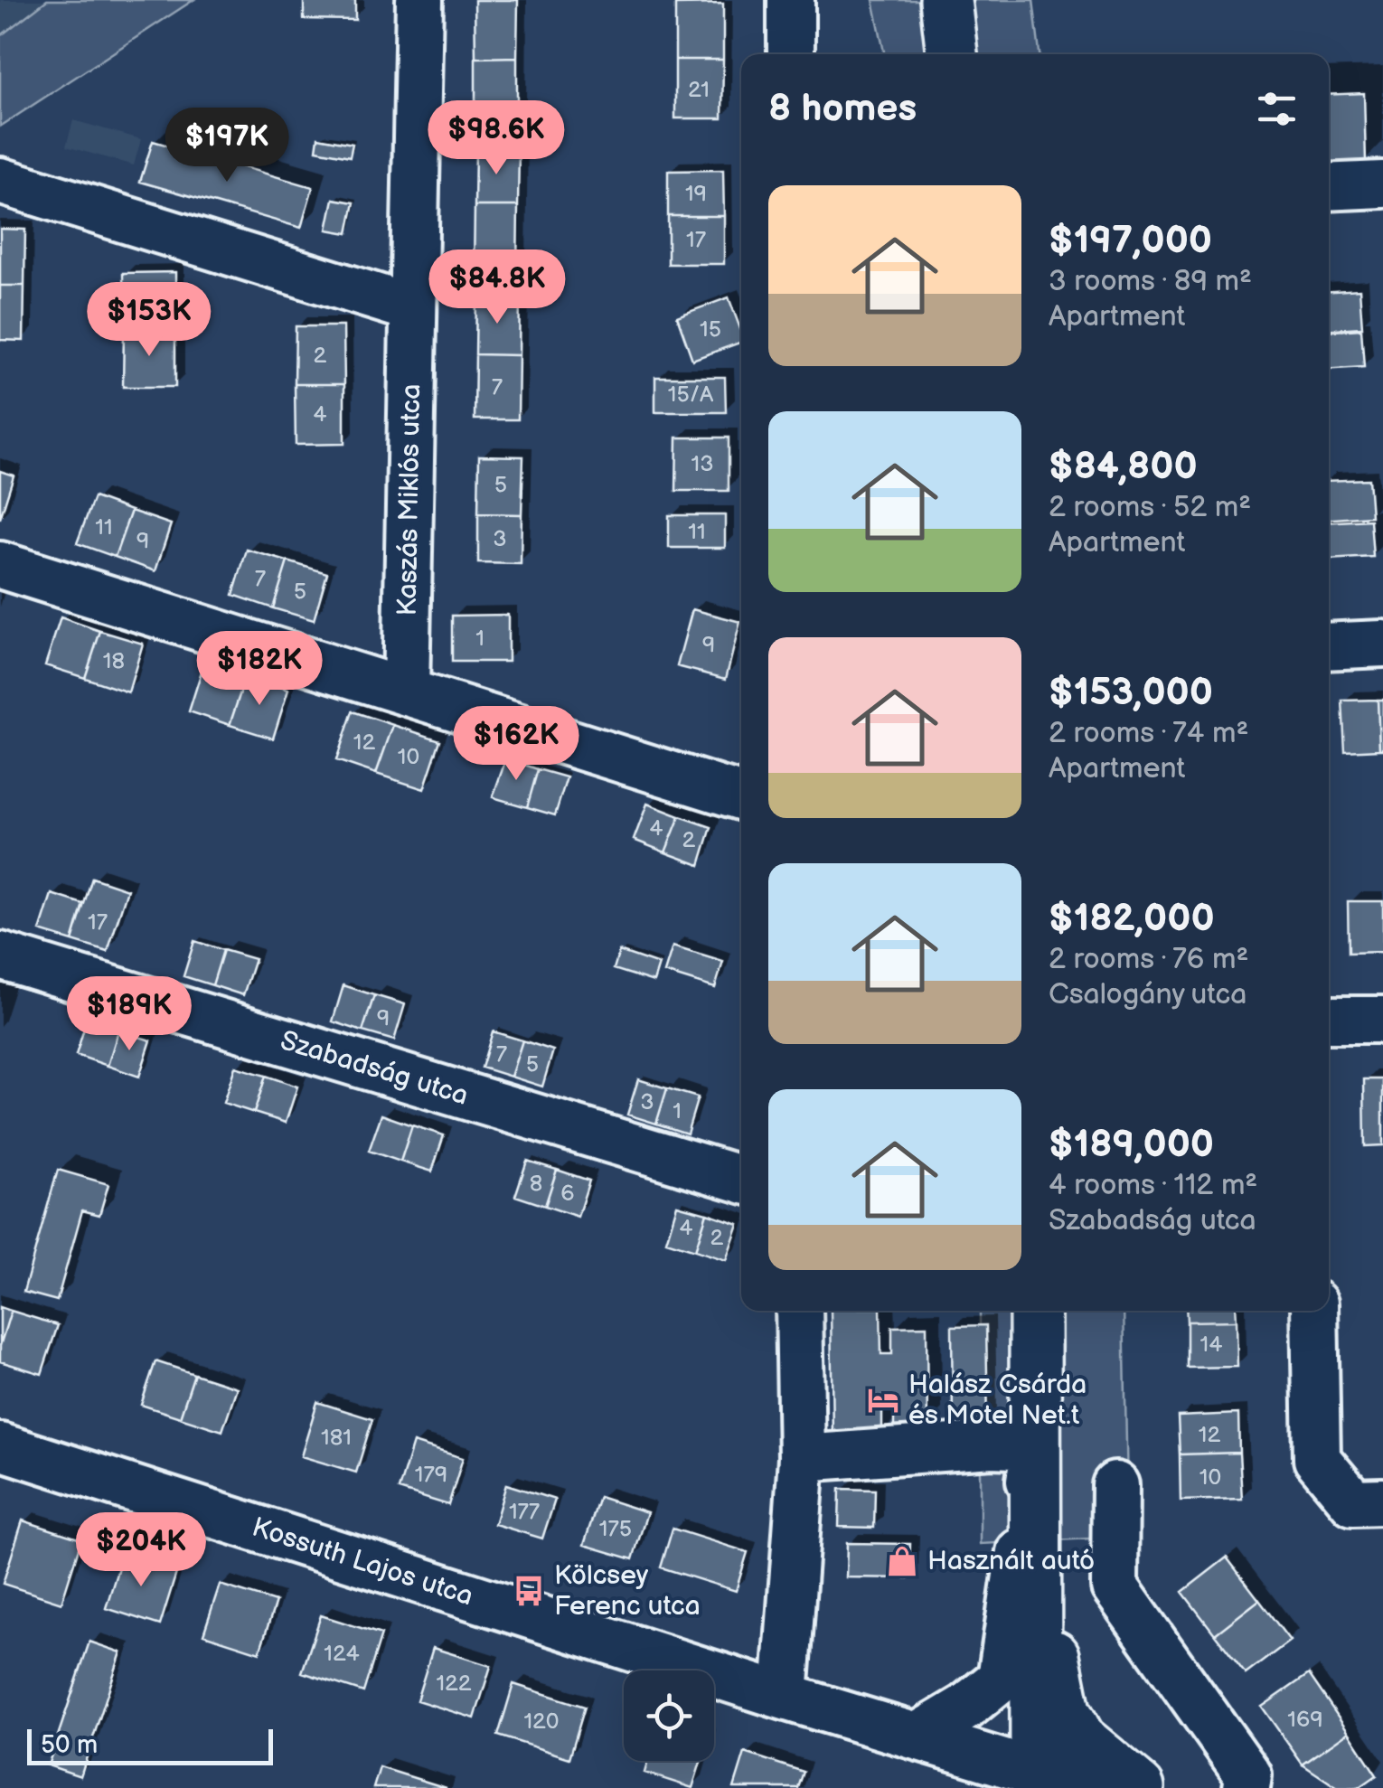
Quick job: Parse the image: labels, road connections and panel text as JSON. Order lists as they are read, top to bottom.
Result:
{
  "streets": {
    "main road": ["Kossuth Lajos utca"],
    "street": ["Kaszás Miklós utca", "Szabadság utca"]
  },
  "places": {
    "hotel": ["Halász Csárda és Motel Net.t"],
    "shop": ["Használt autó"],
    "bus stop": ["Kölcsey Ferenc utca"]
  },
  "house_numbers": [
    "21",
    "19",
    "17",
    "15",
    "2",
    "7",
    "15/A",
    "4",
    "13",
    "5",
    "11",
    "11",
    "3",
    "9",
    "7",
    "5",
    "1",
    "9",
    "18",
    "12",
    "10",
    "4",
    "2",
    "17",
    "9",
    "7",
    "5",
    "3",
    "1",
    "8",
    "6",
    "4",
    "2",
    "14",
    "12",
    "181",
    "179",
    "10",
    "177",
    "175",
    "124",
    "122",
    "169",
    "120"
  ],
  "scale_bar": "50 m",
  "page": {
    "heading": "8 homes",
    "price": [
      "$98.6K",
      "$197K",
      "$84.8K",
      "$153K",
      "$182K",
      "$162K",
      "$189K",
      "$204K"
    ],
    "list": [
      {
        "name": "$197,000",
        "note": "3 rooms · 89 m² · Apartment"
      },
      {
        "name": "$84,800",
        "note": "2 rooms · 52 m² · Apartment"
      },
      {
        "name": "$153,000",
        "note": "2 rooms · 74 m² · Apartment"
      },
      {
        "name": "$182,000",
        "note": "2 rooms · 76 m² · Csalogány utca"
      },
      {
        "name": "$189,000",
        "note": "4 rooms · 112 m² · Szabadság utca"
      }
    ],
    "scale": "50 m"
  }
}
